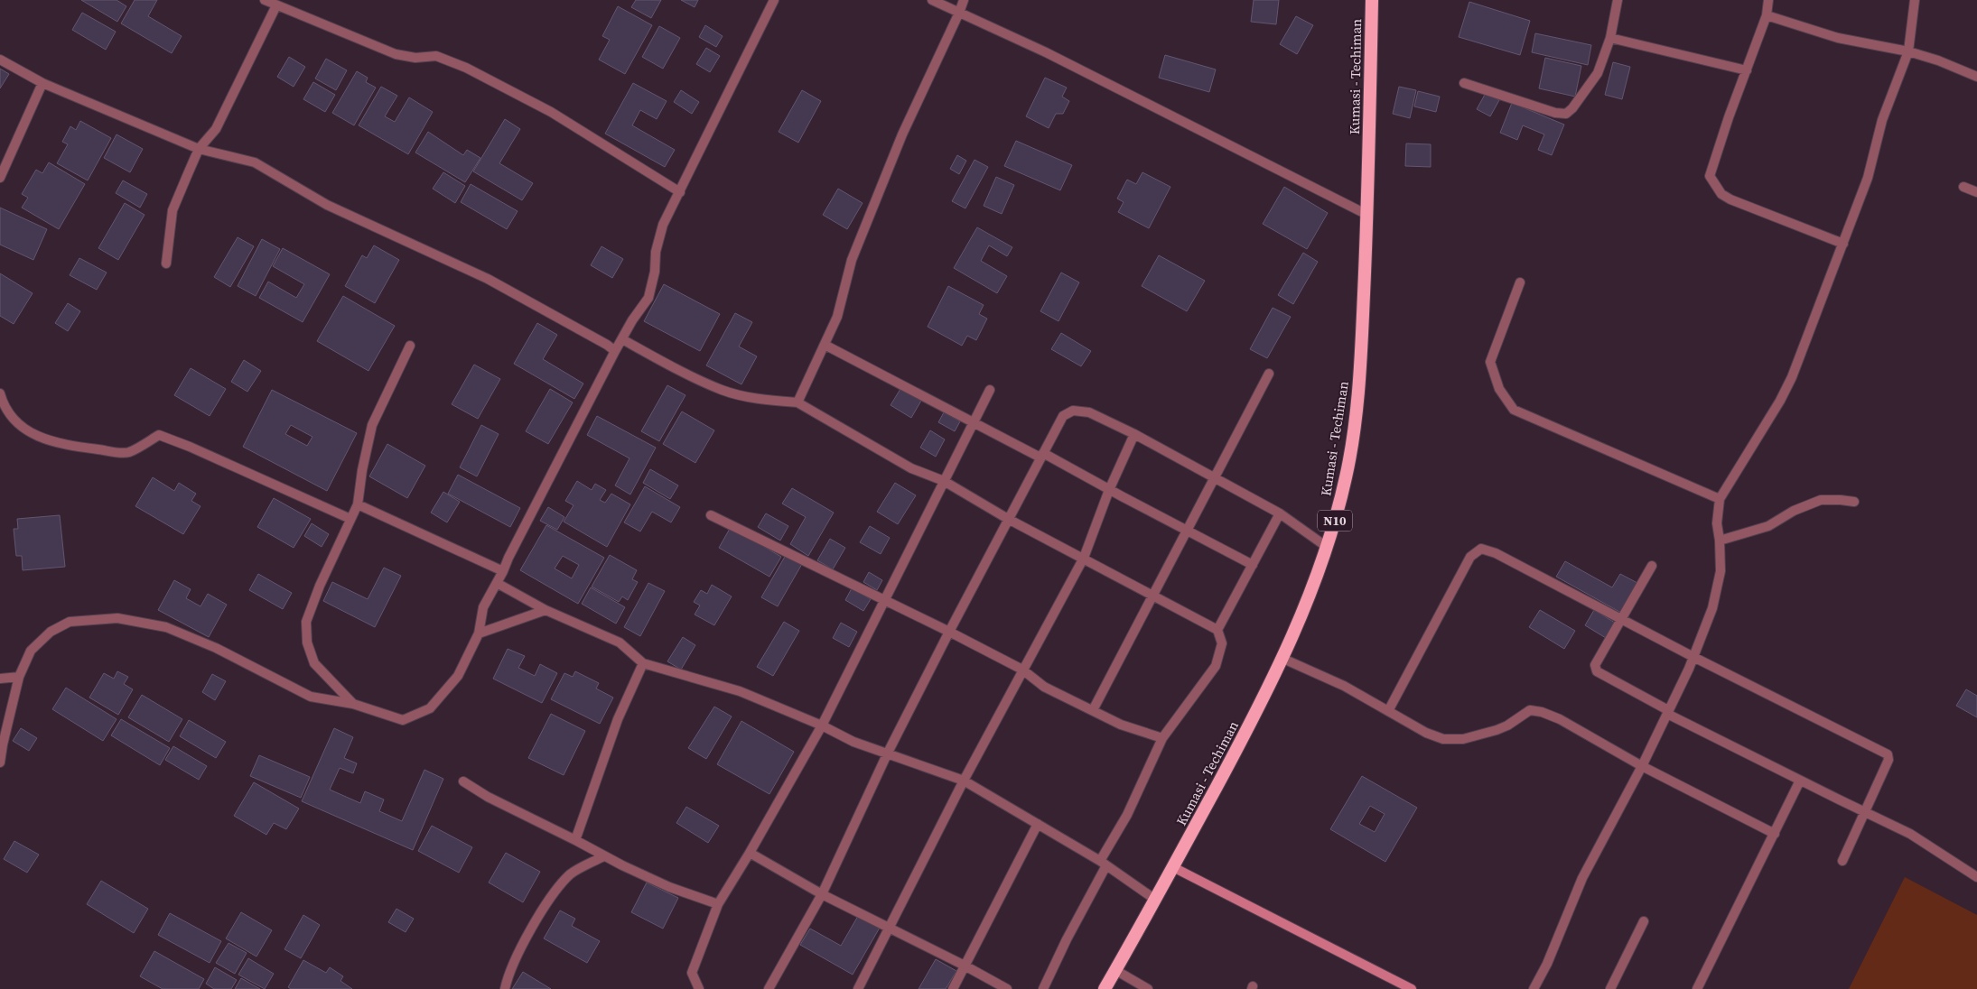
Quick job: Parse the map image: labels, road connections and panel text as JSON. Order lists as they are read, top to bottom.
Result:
{
  "streets": {
    "highway": ["Kumasi - Techiman", "N10"]
  }
}
